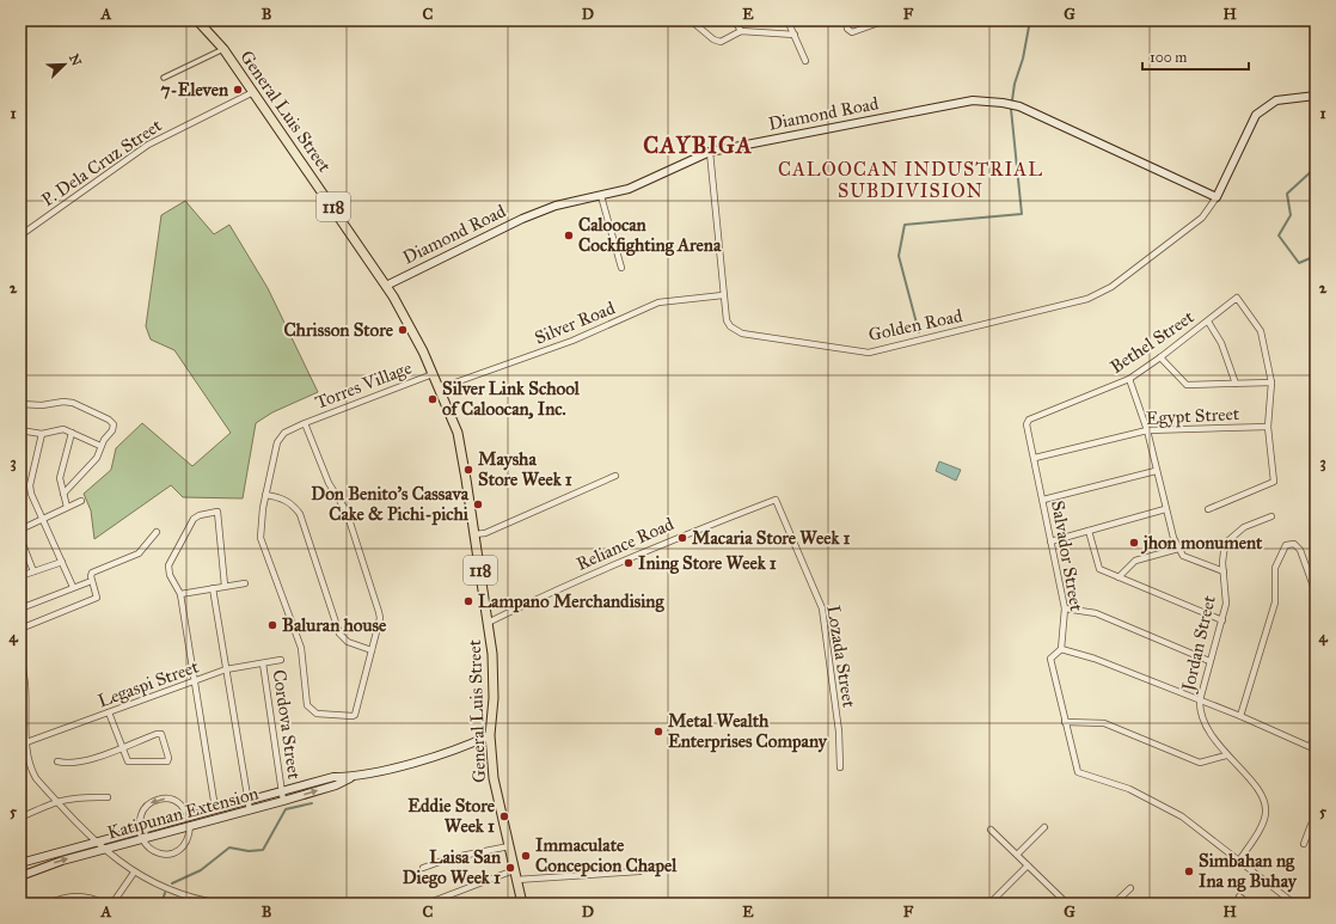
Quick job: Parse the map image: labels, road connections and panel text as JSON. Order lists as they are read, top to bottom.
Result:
{
  "streets": {
    "main road": [
      "General Luis Street",
      "Diamond Road",
      "118",
      "Katipunan Extension"
    ],
    "street": [
      "P. Dela Cruz Street",
      "Silver Road",
      "Golden Road",
      "Bethel Street",
      "Torres Village",
      "Egypt Street",
      "Reliance Road",
      "Salvador Street",
      "Jordan Street",
      "Lozada Street",
      "Legaspi Street",
      "Cordova Street"
    ]
  },
  "crossings": [
    ["General Luis Street", "Diamond Road"],
    ["General Luis Street", "P. Dela Cruz Street"],
    ["General Luis Street", "Silver Road"],
    ["General Luis Street", "Torres Village"],
    ["General Luis Street", "Reliance Road"],
    ["General Luis Street", "Katipunan Extension"],
    ["Diamond Road", "Golden Road"],
    ["Silver Road", "Golden Road"],
    ["Bethel Street", "Salvador Street"],
    ["Egypt Street", "Salvador Street"],
    ["Reliance Road", "Lozada Street"],
    ["Salvador Street", "Jordan Street"],
    ["Legaspi Street", "Cordova Street"],
    ["Cordova Street", "Katipunan Extension"]
  ],
  "districts": ["CAYBIGA", "CALOOCAN INDUSTRIAL SUBDIVISION"],
  "places": [
    "7-Eleven",
    "Caloocan Cockfighting Arena",
    "Chrisson Store",
    "Silver Link School of Caloocan, Inc.",
    "Maysha Store Week 1",
    "Don Benito's Cassava Cake & Pichi-pichi",
    "Macaria Store Week 1",
    "jhon monument",
    "Ining Store Week 1",
    "Lampano Merchandising",
    "Baluran house",
    "Metal Wealth Enterprises Company",
    "Eddie Store Week 1",
    "Immaculate Concepcion Chapel",
    "Laisa San Diego Week 1",
    "Simbahan ng Ina ng Buhay"
  ],
  "scale_bar": "100 m",
  "north": "top right",
  "grid": {
    "columns": [
      "A",
      "B",
      "C",
      "D",
      "E",
      "F",
      "G",
      "H"
    ],
    "rows": [
      "1",
      "2",
      "3",
      "4",
      "5"
    ]
  }
}
